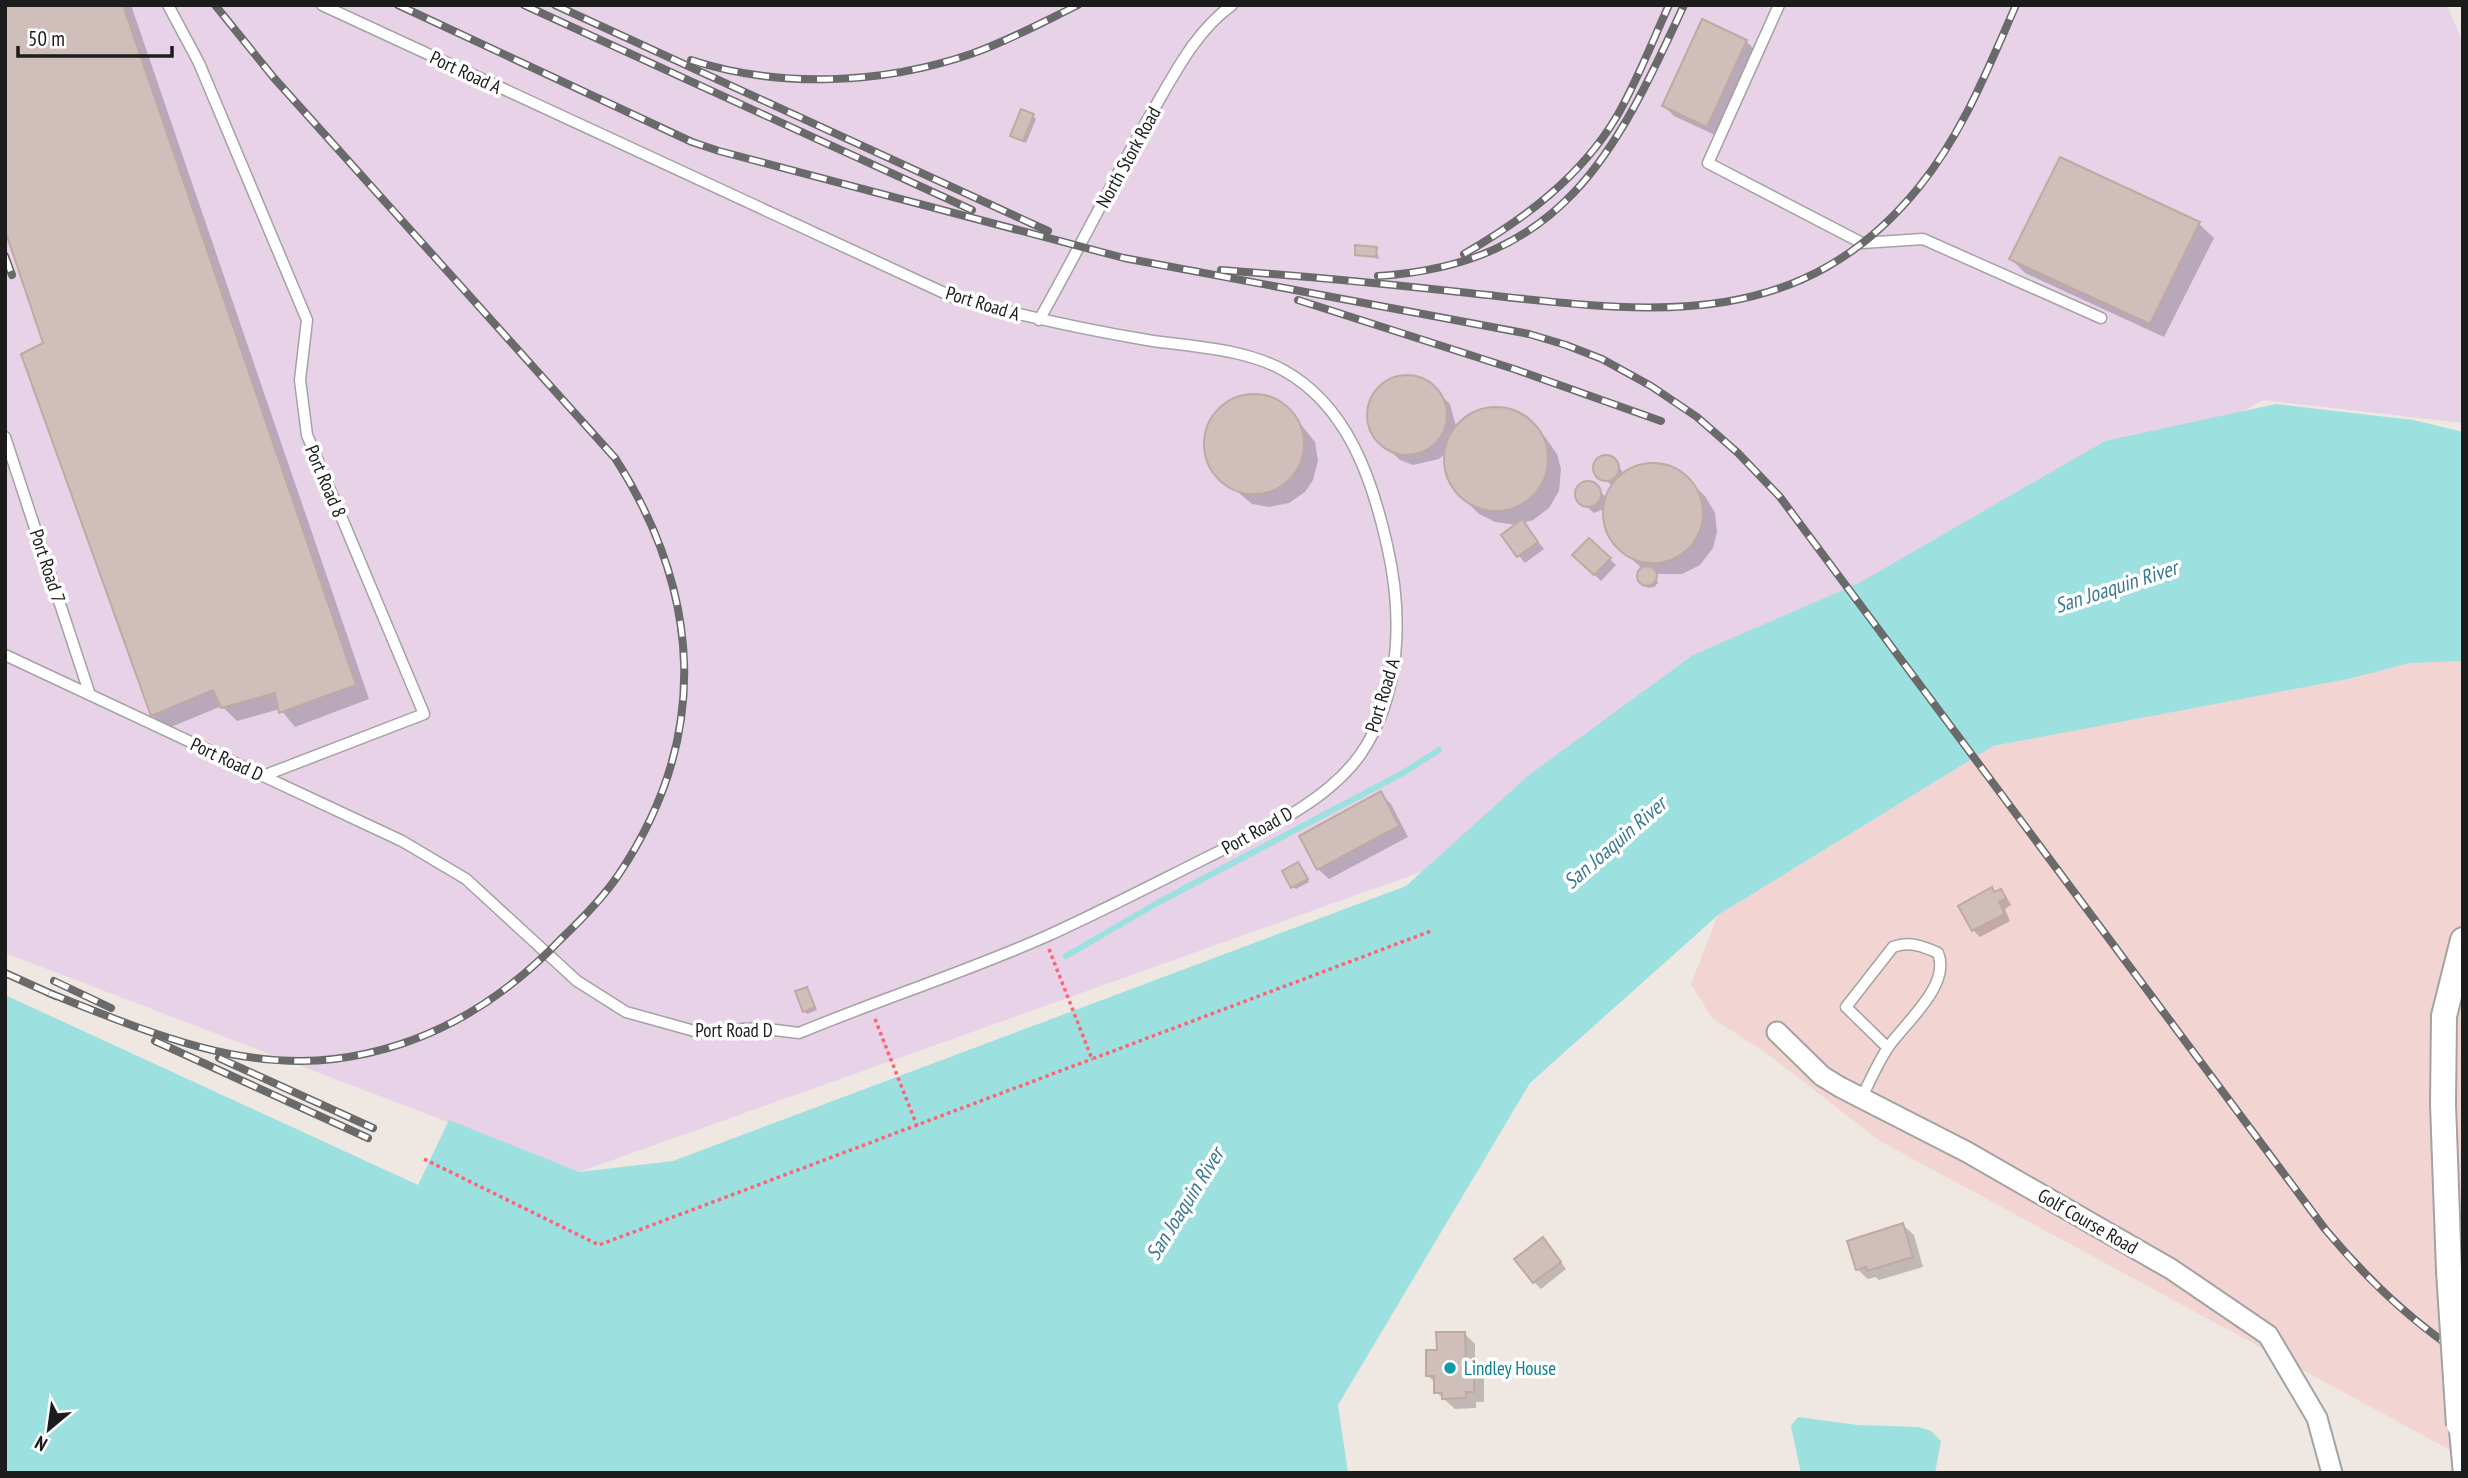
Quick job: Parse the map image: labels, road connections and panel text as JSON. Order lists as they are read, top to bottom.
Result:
{
  "streets": {
    "street": ["Golf Course Road"],
    "lane": [
      "Port Road A",
      "North Stork Road",
      "Port Road 8",
      "Port Road 7",
      "Port Road D"
    ]
  },
  "crossings": [
    ["Port Road A", "North Stork Road"],
    ["Port Road A", "Port Road D"],
    ["Port Road 8", "Port Road D"],
    ["Port Road 7", "Port Road D"]
  ],
  "water": ["San Joaquin River"],
  "places": ["Lindley House"],
  "scale_bar": "50 m",
  "north": "bottom left"
}
